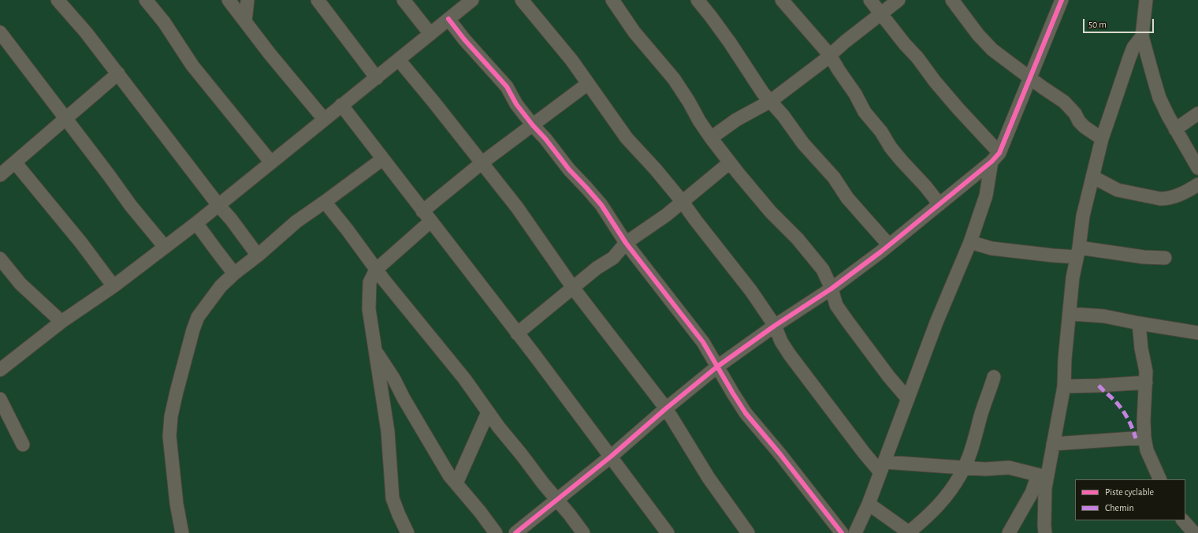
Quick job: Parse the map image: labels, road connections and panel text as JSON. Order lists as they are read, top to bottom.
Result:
{
  "legend": ["Piste cyclable", "Chemin"],
  "scale_bar": "50 m"
}
